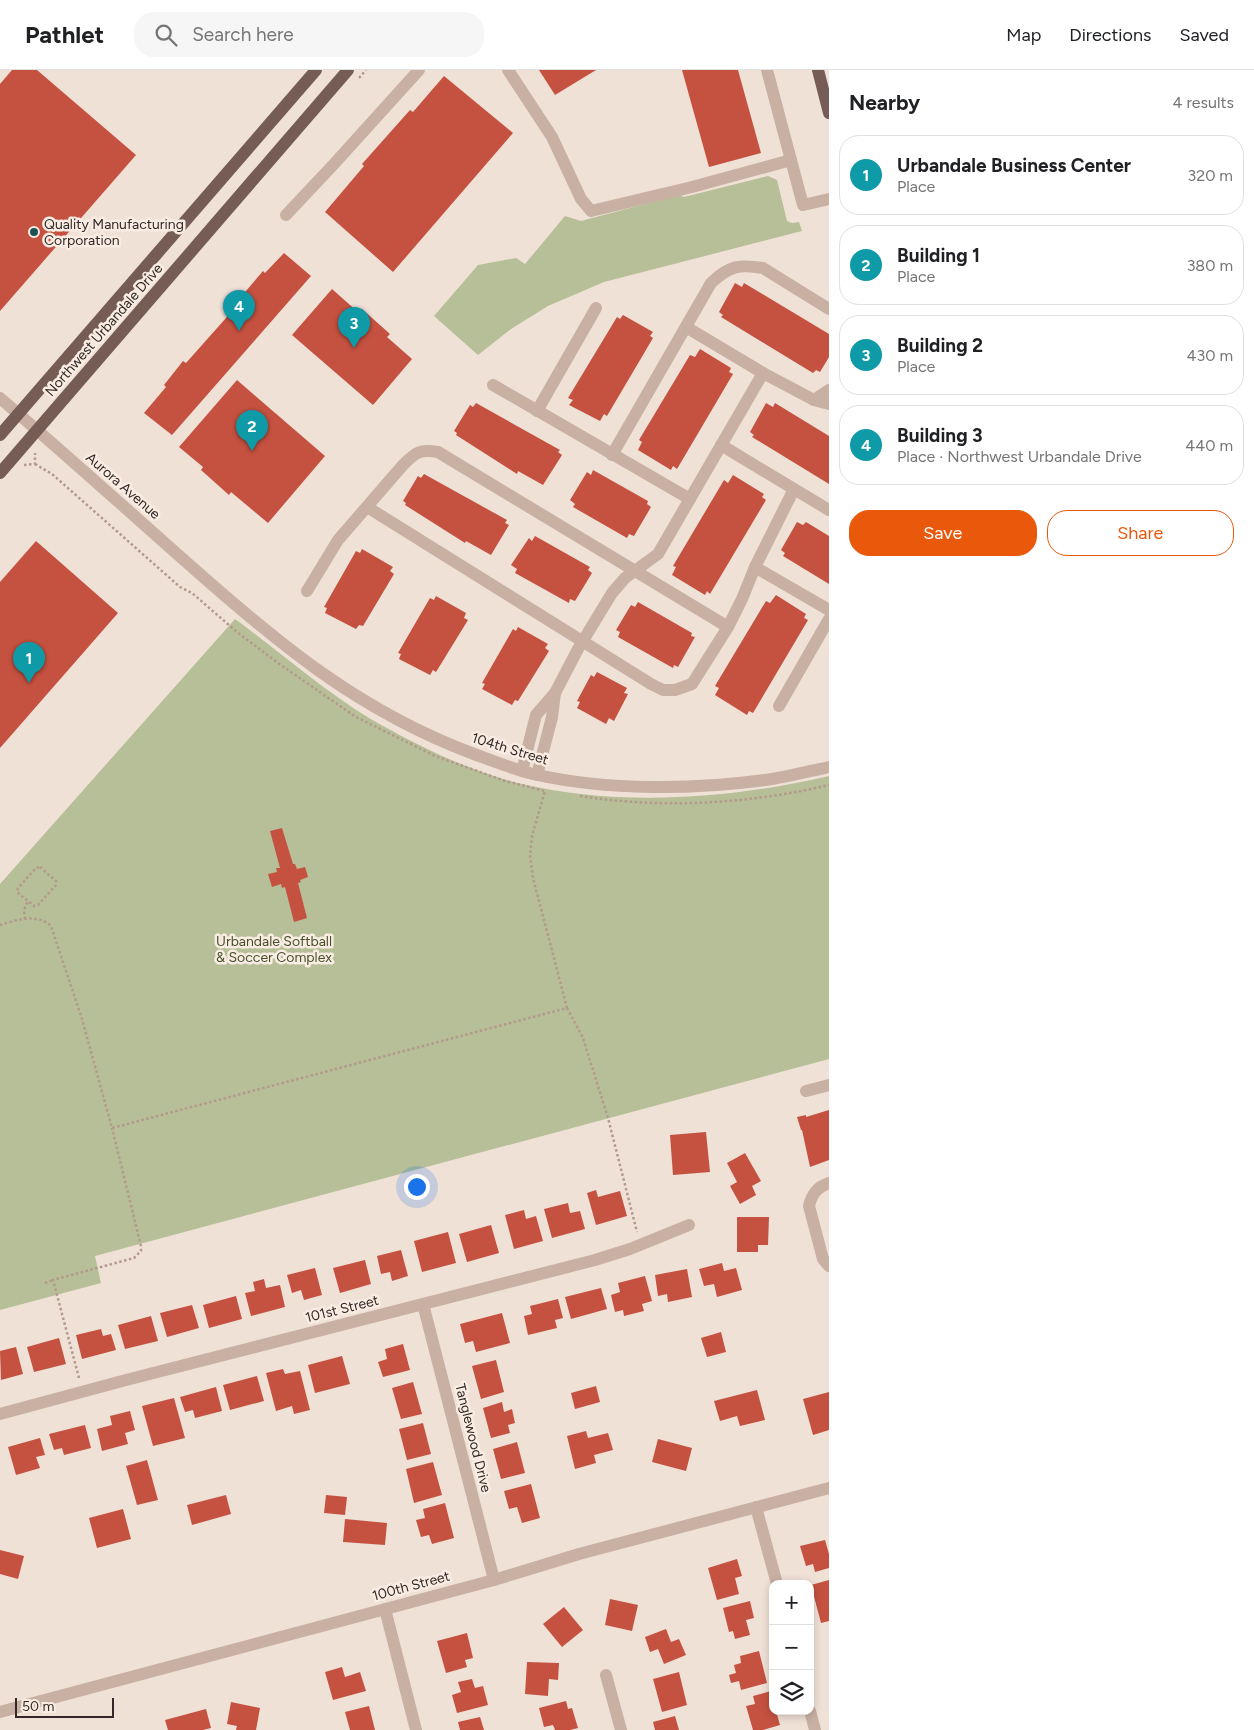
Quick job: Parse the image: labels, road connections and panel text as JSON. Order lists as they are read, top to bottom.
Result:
{
  "streets": {
    "main road": ["Northwest Urbandale Drive"],
    "street": [
      "Aurora Avenue",
      "104th Street",
      "101st Street",
      "Tanglewood Drive",
      "100th Street"
    ]
  },
  "crossings": [
    ["Northwest Urbandale Drive", "Aurora Avenue"],
    ["Aurora Avenue", "104th Street"],
    ["101st Street", "Tanglewood Drive"],
    ["Tanglewood Drive", "100th Street"]
  ],
  "parks": ["Urbandale Softball & Soccer Complex"],
  "places": ["Quality Manufacturing Corporation"],
  "scale_bar": "50 m",
  "page": {
    "header": "Pathlet",
    "search": "Search here",
    "nav": ["Map", "Directions", "Saved"],
    "heading": ["Nearby", "4 results"],
    "list": [
      {
        "mark": "1",
        "name": "Urbandale Business Center",
        "note": "Place",
        "value": "320 m"
      },
      {
        "mark": "2",
        "name": "Building 1",
        "note": "Place",
        "value": "380 m"
      },
      {
        "mark": "3",
        "name": "Building 2",
        "note": "Place",
        "value": "430 m"
      },
      {
        "mark": "4",
        "name": "Building 3",
        "note": "Place · Northwest Urbandale Drive",
        "value": "440 m"
      }
    ],
    "pins": [
      "4",
      "3",
      "2",
      "1"
    ],
    "buttons": ["Save", "Share"],
    "map_buttons": ["+", "−"],
    "scale": "50 m"
  }
}
